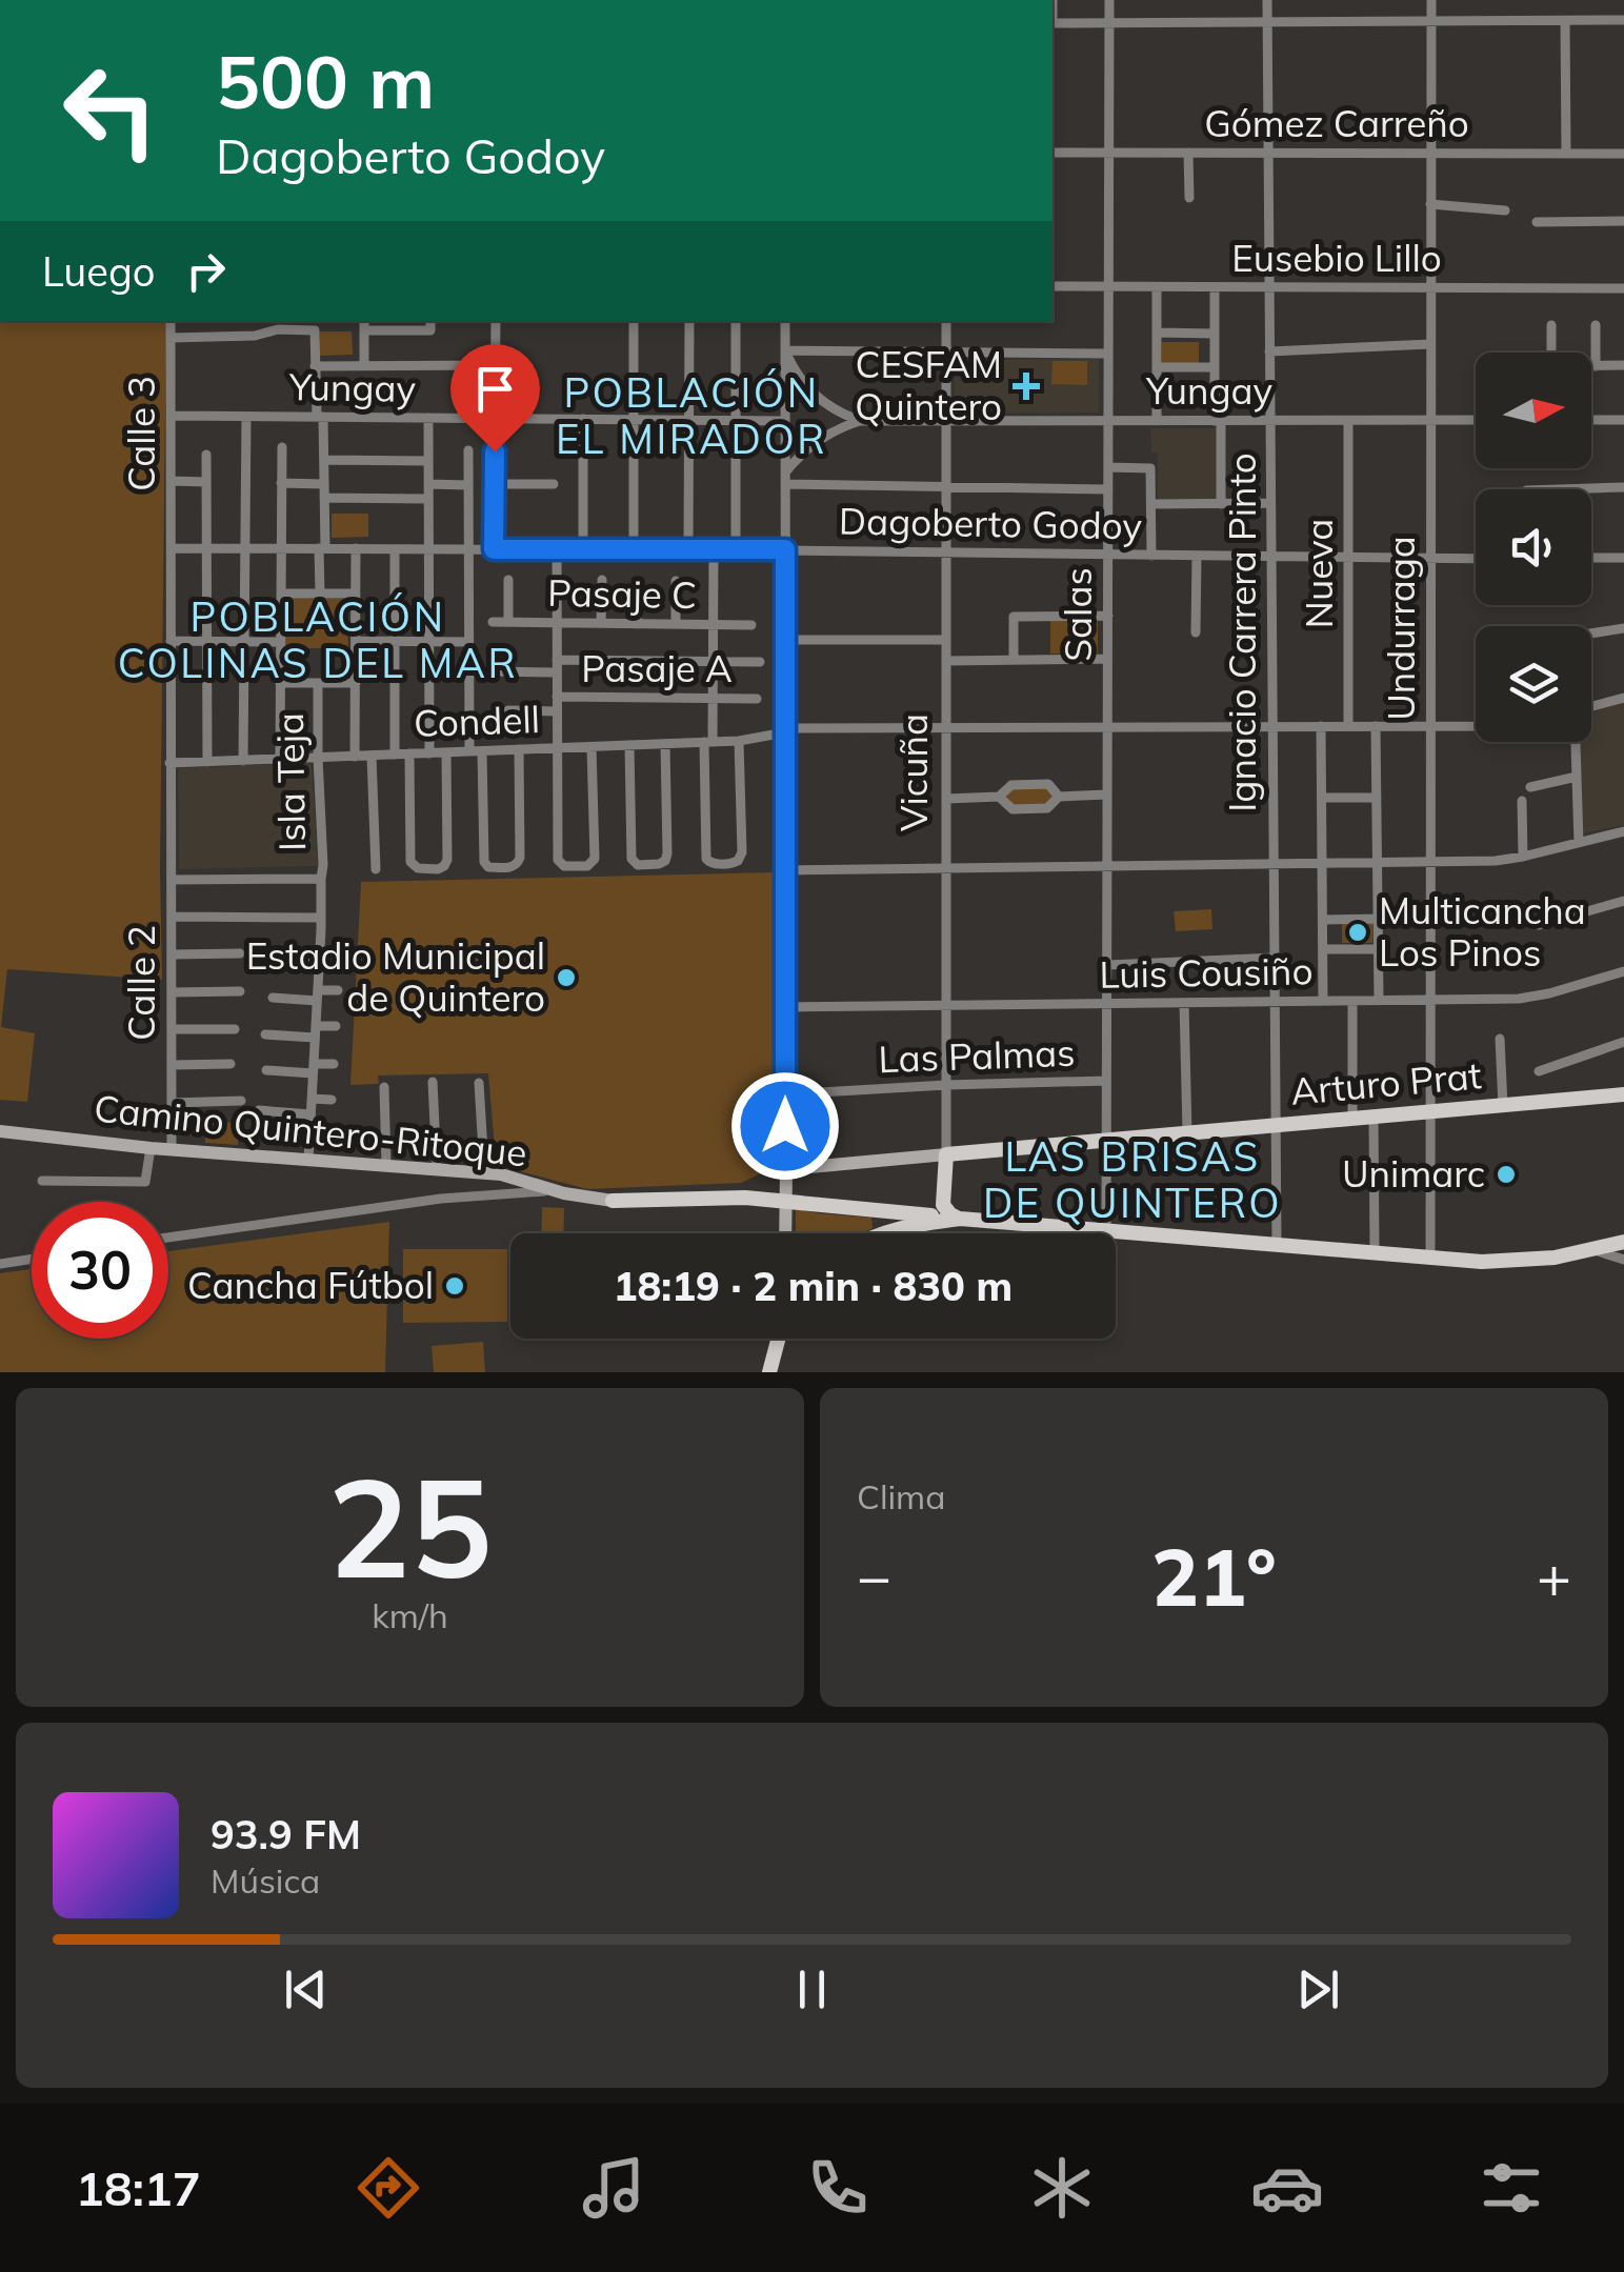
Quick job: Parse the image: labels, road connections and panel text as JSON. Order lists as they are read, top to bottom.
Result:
{
  "streets": {
    "main road": ["Vicuña", "Arturo Prat", "Camino Quintero-Ritoque"],
    "street": [
      "Gómez Carreño",
      "Eusebio Lillo",
      "Yungay",
      "Calle 3",
      "Dagoberto Godoy",
      "Nueva",
      "Pasaje C",
      "Salas",
      "Undurraga",
      "Ignacio Carrera Pinto",
      "Pasaje A",
      "Condell",
      "Isla Teja",
      "Luis Cousiño",
      "Calle 2",
      "Las Palmas"
    ]
  },
  "crossings": [
    ["Gómez Carreño", "Salas"],
    ["Gómez Carreño", "Undurraga"],
    ["Gómez Carreño", "Ignacio Carrera Pinto"],
    ["Eusebio Lillo", "Salas"],
    ["Eusebio Lillo", "Undurraga"],
    ["Eusebio Lillo", "Ignacio Carrera Pinto"],
    ["Yungay", "Calle 3"],
    ["Yungay", "Nueva"],
    ["Yungay", "Salas"],
    ["Yungay", "Undurraga"],
    ["Yungay", "Ignacio Carrera Pinto"],
    ["Yungay", "Vicuña"],
    ["Calle 3", "Dagoberto Godoy"],
    ["Calle 3", "Condell"],
    ["Calle 3", "Calle 2"],
    ["Dagoberto Godoy", "Nueva"],
    ["Dagoberto Godoy", "Salas"],
    ["Dagoberto Godoy", "Undurraga"],
    ["Dagoberto Godoy", "Ignacio Carrera Pinto"],
    ["Dagoberto Godoy", "Vicuña"],
    ["Nueva", "Condell"],
    ["Salas", "Condell"],
    ["Salas", "Luis Cousiño"],
    ["Salas", "Las Palmas"],
    ["Salas", "Arturo Prat"],
    ["Undurraga", "Condell"],
    ["Undurraga", "Luis Cousiño"],
    ["Undurraga", "Arturo Prat"],
    ["Ignacio Carrera Pinto", "Condell"],
    ["Ignacio Carrera Pinto", "Luis Cousiño"],
    ["Ignacio Carrera Pinto", "Arturo Prat"],
    ["Condell", "Vicuña"],
    ["Condell", "Isla Teja"],
    ["Condell", "Calle 2"],
    ["Vicuña", "Luis Cousiño"],
    ["Vicuña", "Las Palmas"],
    ["Vicuña", "Arturo Prat"],
    ["Vicuña", "Camino Quintero-Ritoque"],
    ["Isla Teja", "Camino Quintero-Ritoque"],
    ["Calle 2", "Camino Quintero-Ritoque"]
  ],
  "districts": ["POBLACIÓN EL MIRADOR", "POBLACIÓN COLINAS DEL MAR", "LAS BRISAS DE QUINTERO"],
  "places": {
    "health": ["CESFAM Quintero"],
    "other": [
      "Multicancha Los Pinos",
      "Estadio Municipal de Quintero",
      "Unimarc",
      "Cancha Fútbol"
    ]
  },
  "north": "right",
  "page": {
    "turn": ["500 m", "Dagoberto Godoy"],
    "then": "Luego",
    "limit": "30",
    "trip": "18:19 · 2 min · 830 m",
    "tile": [
      ["25", "km/h"],
      "Clima"
    ],
    "heat": ["−", "21°", "+"],
    "song": ["93.9 FM", "Música"],
    "tabs": "18:17"
  }
}
